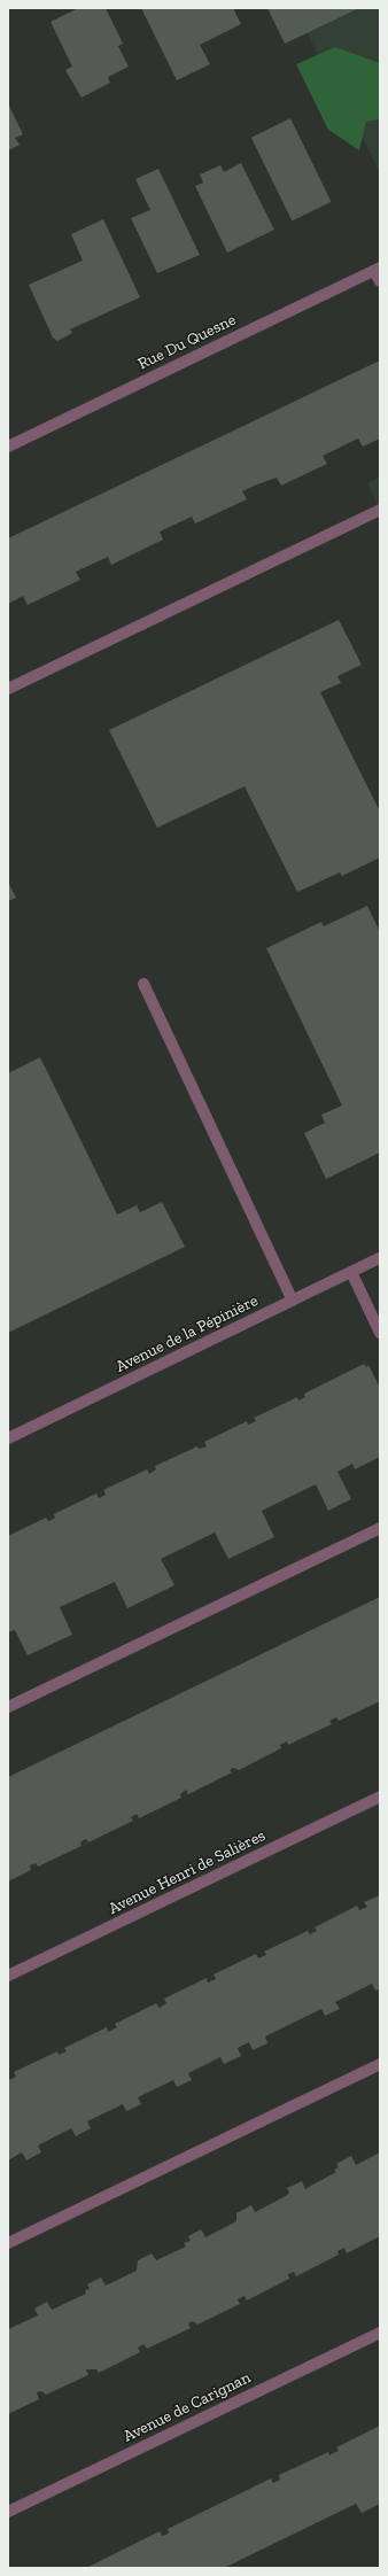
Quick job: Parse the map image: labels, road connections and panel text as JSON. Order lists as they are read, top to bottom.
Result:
{
  "streets": {
    "street": [
      "Rue Du Quesne",
      "Avenue de la Pépinière",
      "Avenue Henri de Salières",
      "Avenue de Carignan"
    ]
  }
}
